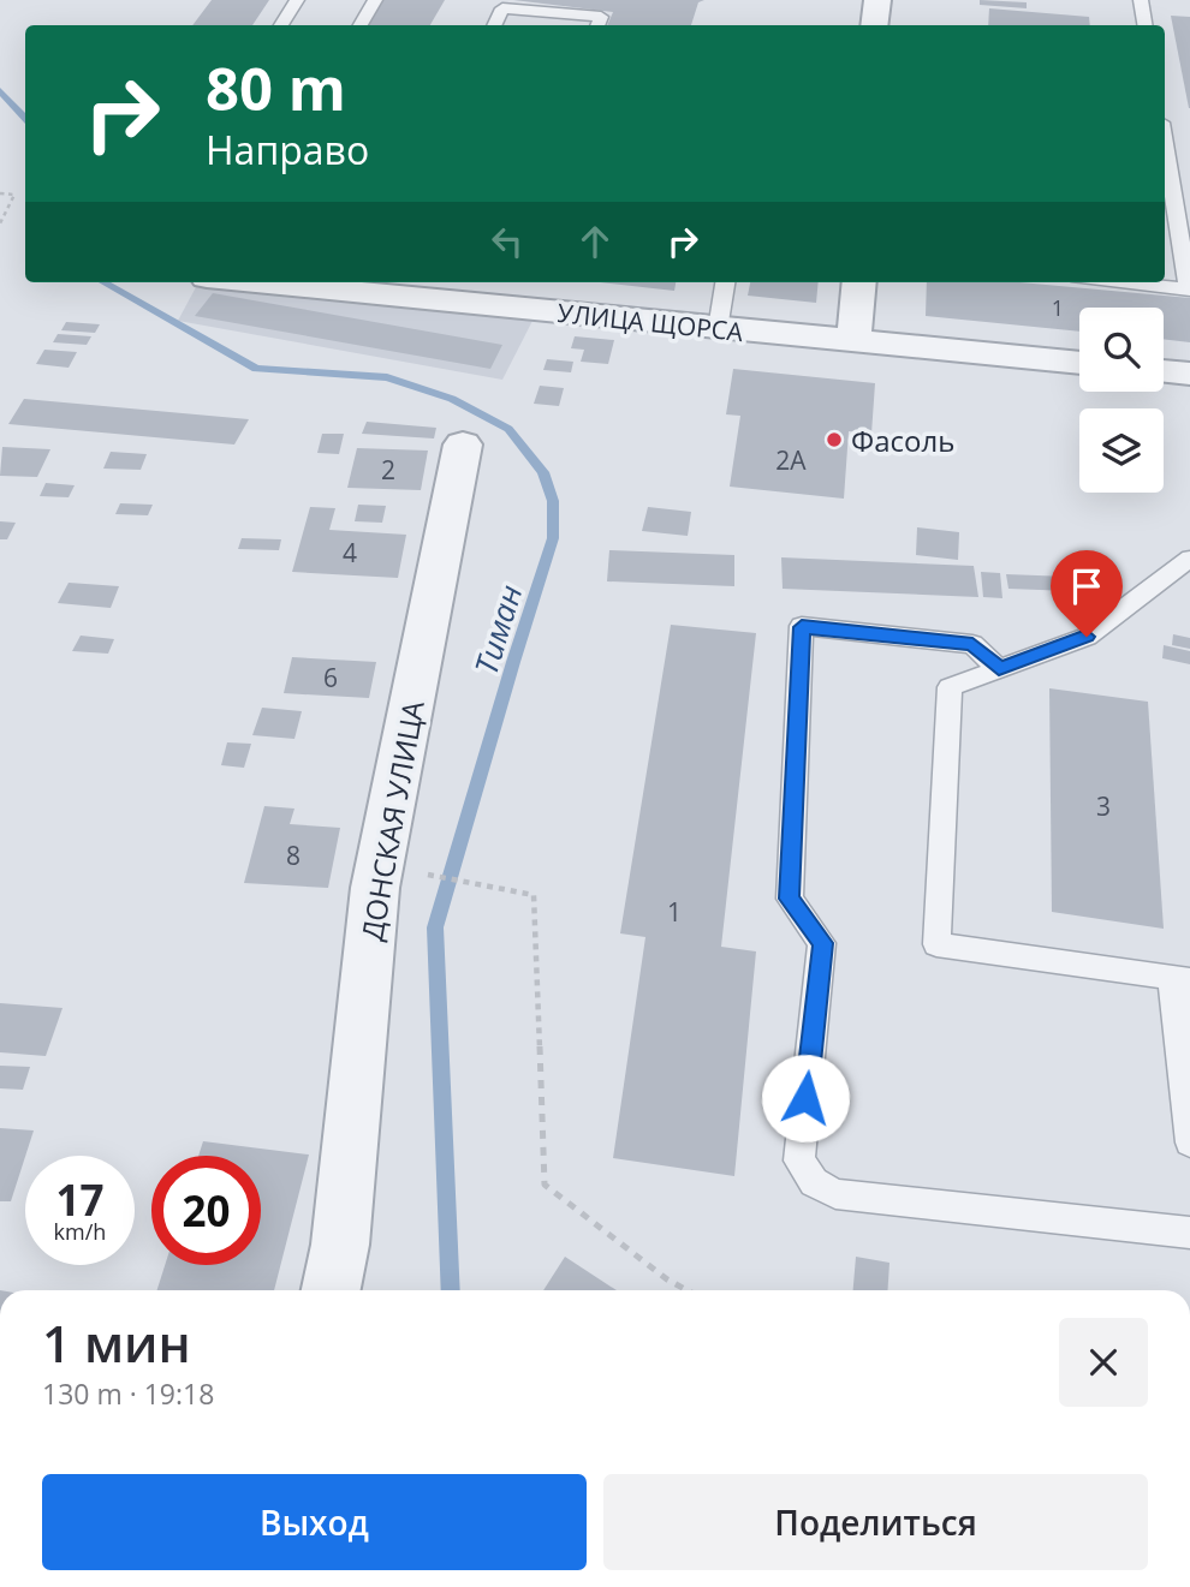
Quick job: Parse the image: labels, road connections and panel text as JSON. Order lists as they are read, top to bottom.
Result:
{
  "streets": {
    "street": ["УЛИЦА ЩОРСА", "ДОНСКАЯ УЛИЦА"]
  },
  "water": ["Тиман"],
  "places": ["Фасоль"],
  "house_numbers": [
    "1",
    "2А",
    "2",
    "4",
    "6",
    "3",
    "8",
    "1"
  ],
  "page": {
    "turn": ["80 m", "Направо"],
    "speed": "17 km/h",
    "limit": "20",
    "heading": ["1 мин", "130 m · 19:18"],
    "buttons": ["Выход", "Поделиться"]
  }
}
